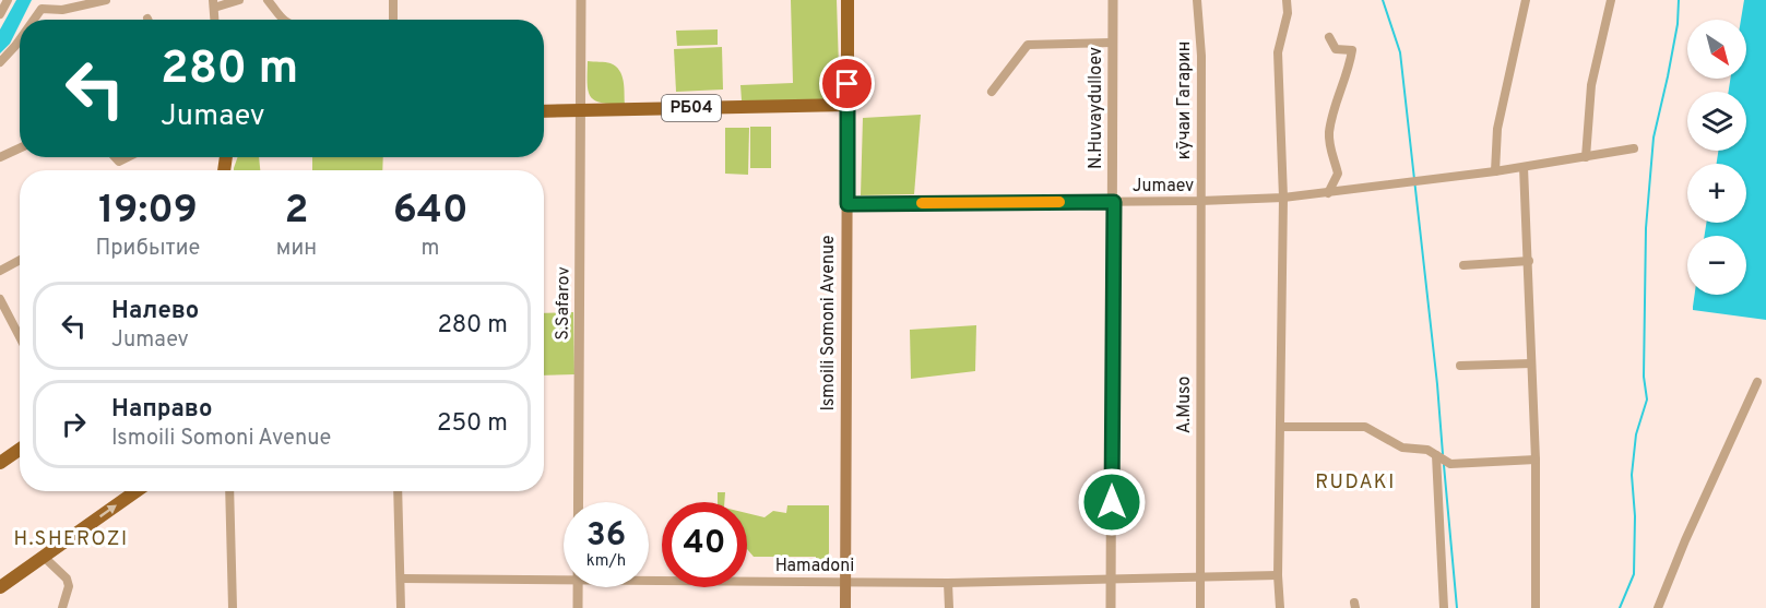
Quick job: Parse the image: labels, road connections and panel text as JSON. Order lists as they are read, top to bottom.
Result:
{
  "streets": {
    "main road": ["РБ04", "Ismoili Somoni Avenue"],
    "street": [
      "кӯчаи Гагарин",
      "N.Huvaydulloev",
      "Jumaev",
      "S.Safarov",
      "A.Muso",
      "Hamadoni"
    ]
  },
  "crossings": [
    ["кӯчаи Гагарин", "Jumaev"],
    ["кӯчаи Гагарин", "A.Muso"],
    ["РБ04", "S.Safarov"],
    ["РБ04", "Ismoili Somoni Avenue"],
    ["N.Huvaydulloev", "Jumaev"],
    ["N.Huvaydulloev", "Hamadoni"],
    ["Jumaev", "Ismoili Somoni Avenue"],
    ["Jumaev", "A.Muso"],
    ["Ismoili Somoni Avenue", "Hamadoni"],
    ["A.Muso", "Hamadoni"]
  ],
  "districts": ["RUDAKI", "H.SHEROZI"],
  "north": "bottom right",
  "page": {
    "map_buttons": ["+", "−"],
    "turn": ["280 m", "Jumaev"],
    "eta": [
      "19:09",
      "Прибытие",
      "2",
      "мин",
      "640",
      "m"
    ],
    "list": [
      {
        "name": "Налево",
        "note": "Jumaev",
        "value": "280 m"
      },
      {
        "name": "Направо",
        "note": "Ismoili Somoni Avenue",
        "value": "250 m"
      }
    ],
    "speed": "36 km/h",
    "limit": "40"
  }
}
